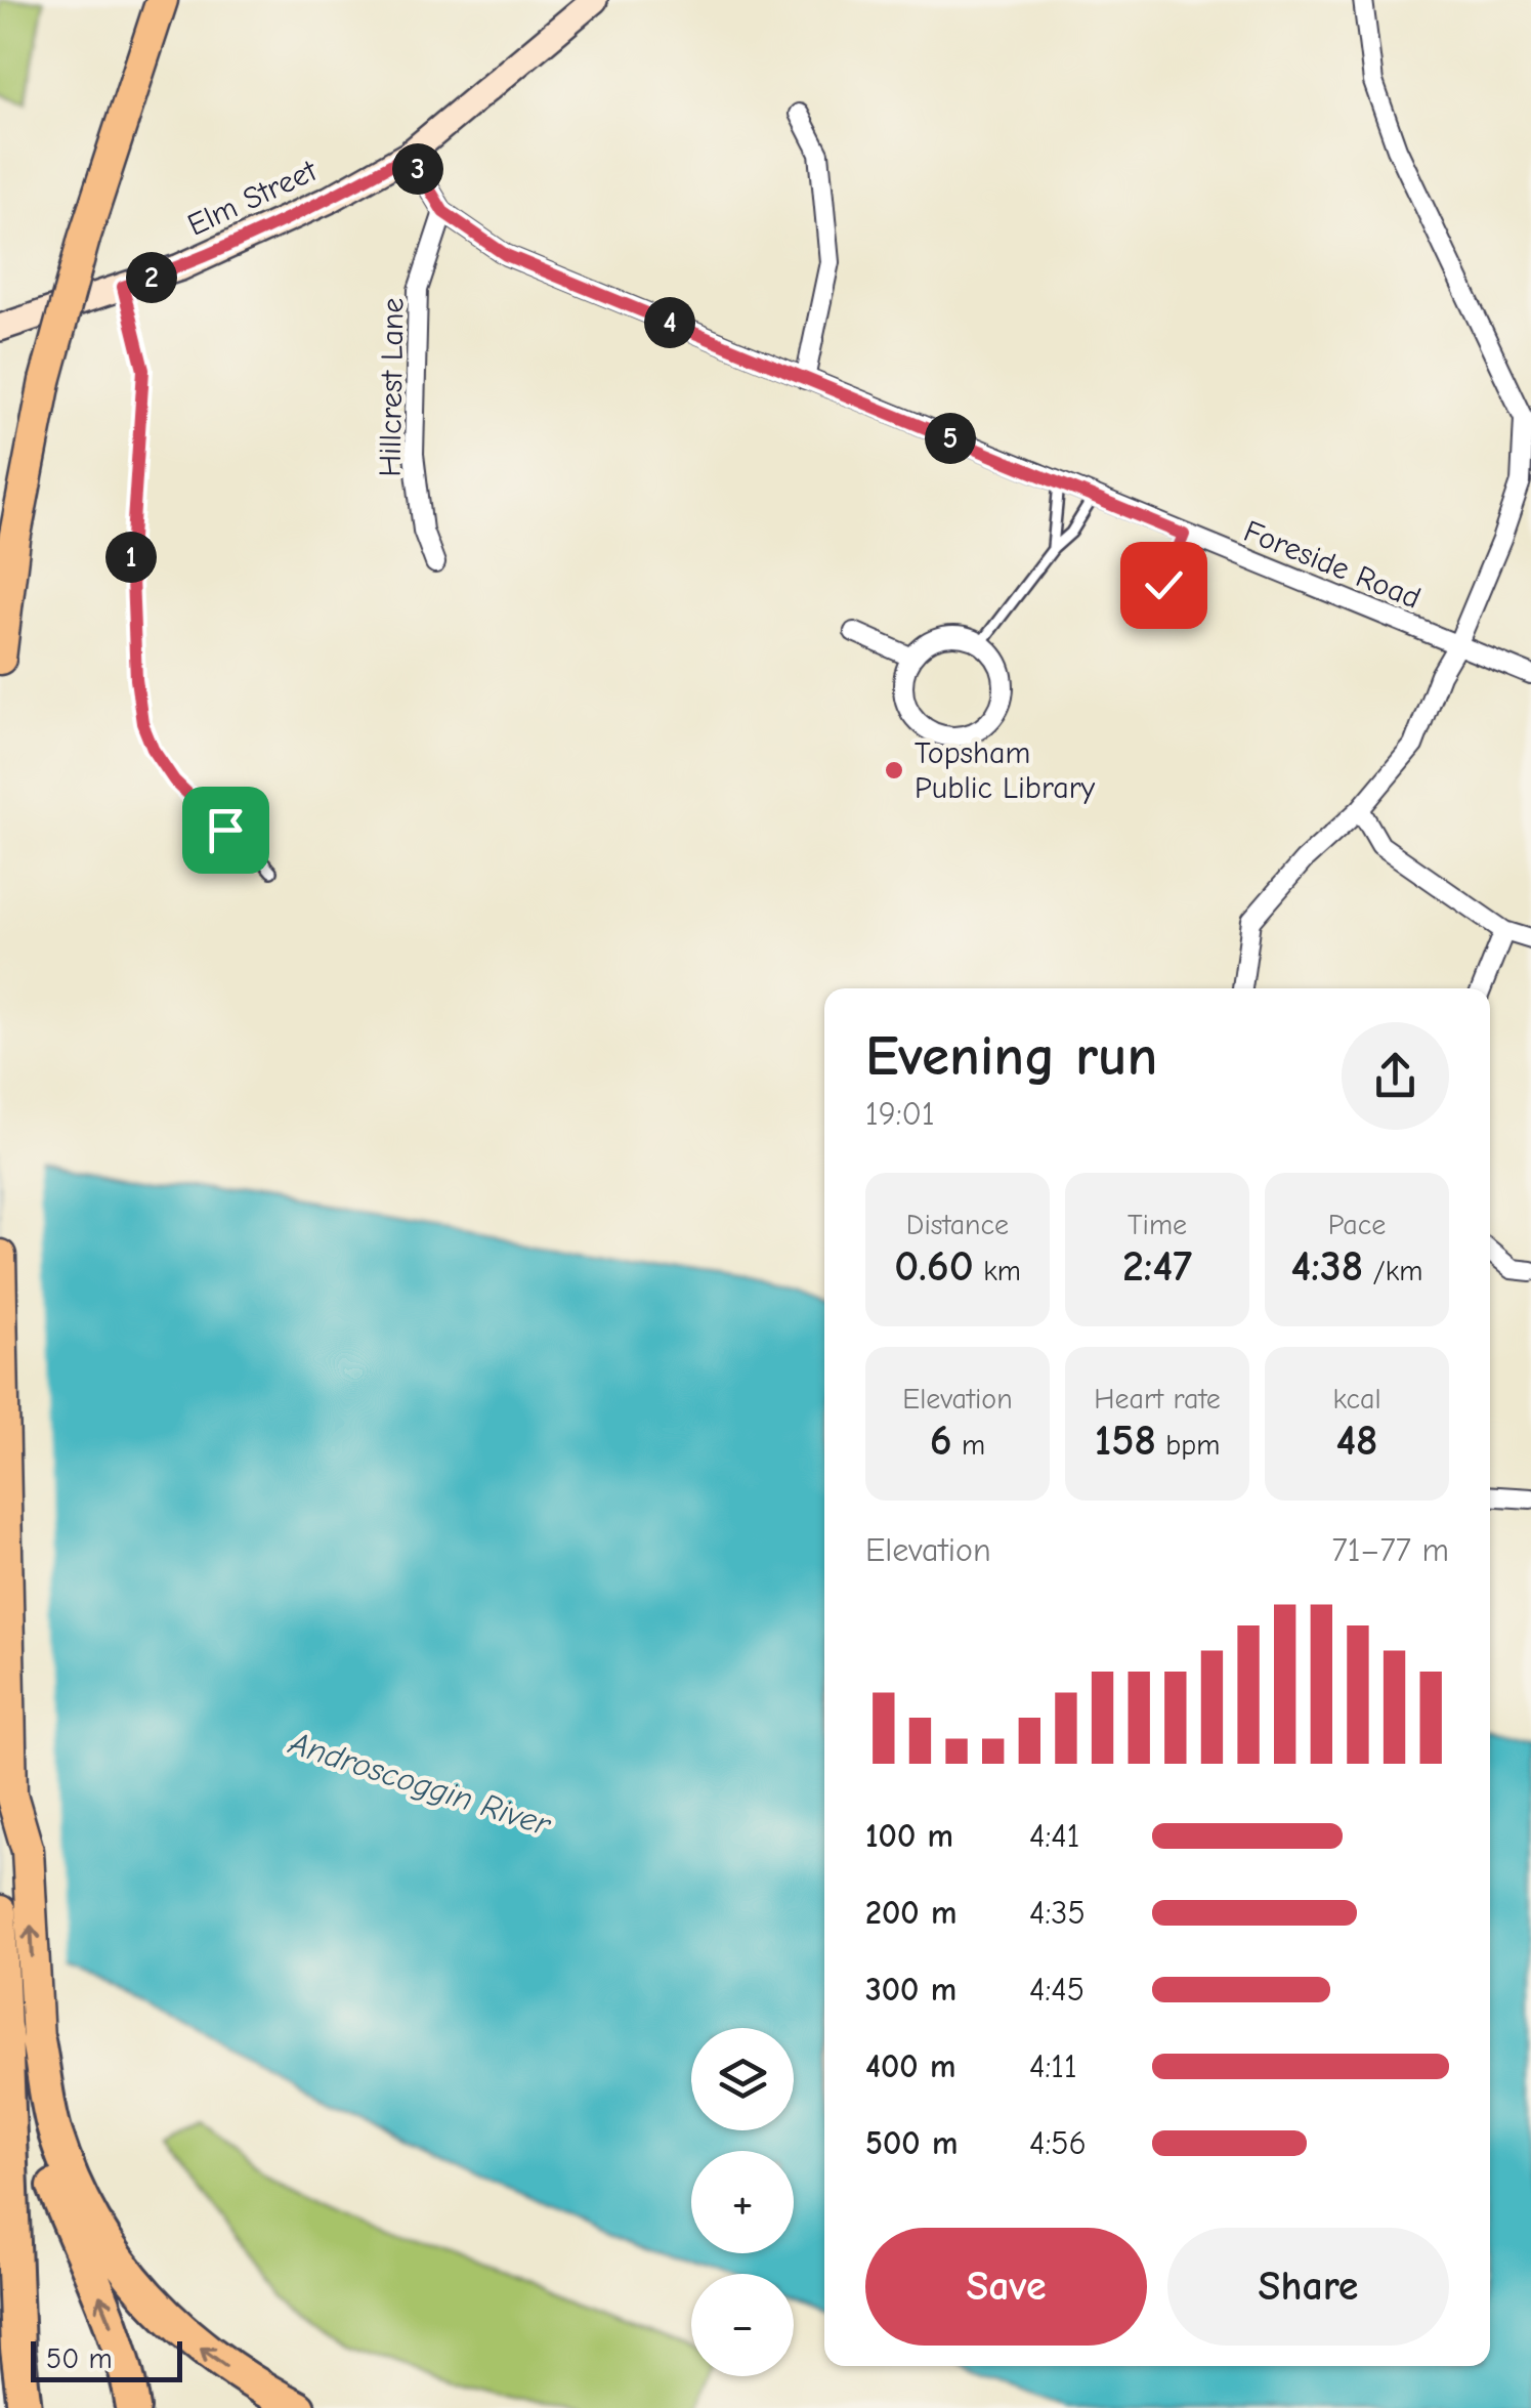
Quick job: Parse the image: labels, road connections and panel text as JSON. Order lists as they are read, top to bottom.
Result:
{
  "streets": {
    "main road": ["Elm Street"],
    "street": ["Hillcrest Lane", "Foreside Road"]
  },
  "crossings": [
    ["Elm Street", "Foreside Road"],
    ["Hillcrest Lane", "Foreside Road"]
  ],
  "water": ["Androscoggin River"],
  "places": ["Topsham Public Library"],
  "scale_bar": "50 m",
  "page": {
    "pins": [
      "3",
      "2",
      "4",
      "5",
      "1"
    ],
    "heading": ["Evening run", "19:01"],
    "stats": [
      ["Distance", "0.60 km"],
      ["Time", "2:47"],
      ["Pace", "4:38 /km"],
      ["Elevation", "6 m"],
      ["Heart rate", "158 bpm"],
      ["kcal", "48"]
    ],
    "chart": ["Elevation", "71–77 m"],
    "list": [
      {
        "name": "100 m",
        "note": "4:41"
      },
      {
        "name": "200 m",
        "note": "4:35"
      },
      {
        "name": "300 m",
        "note": "4:45"
      },
      {
        "name": "400 m",
        "note": "4:11"
      },
      {
        "name": "500 m",
        "note": "4:56"
      }
    ],
    "map_buttons": ["+", "−"],
    "buttons": ["Save", "Share"],
    "scale": "50 m"
  }
}
